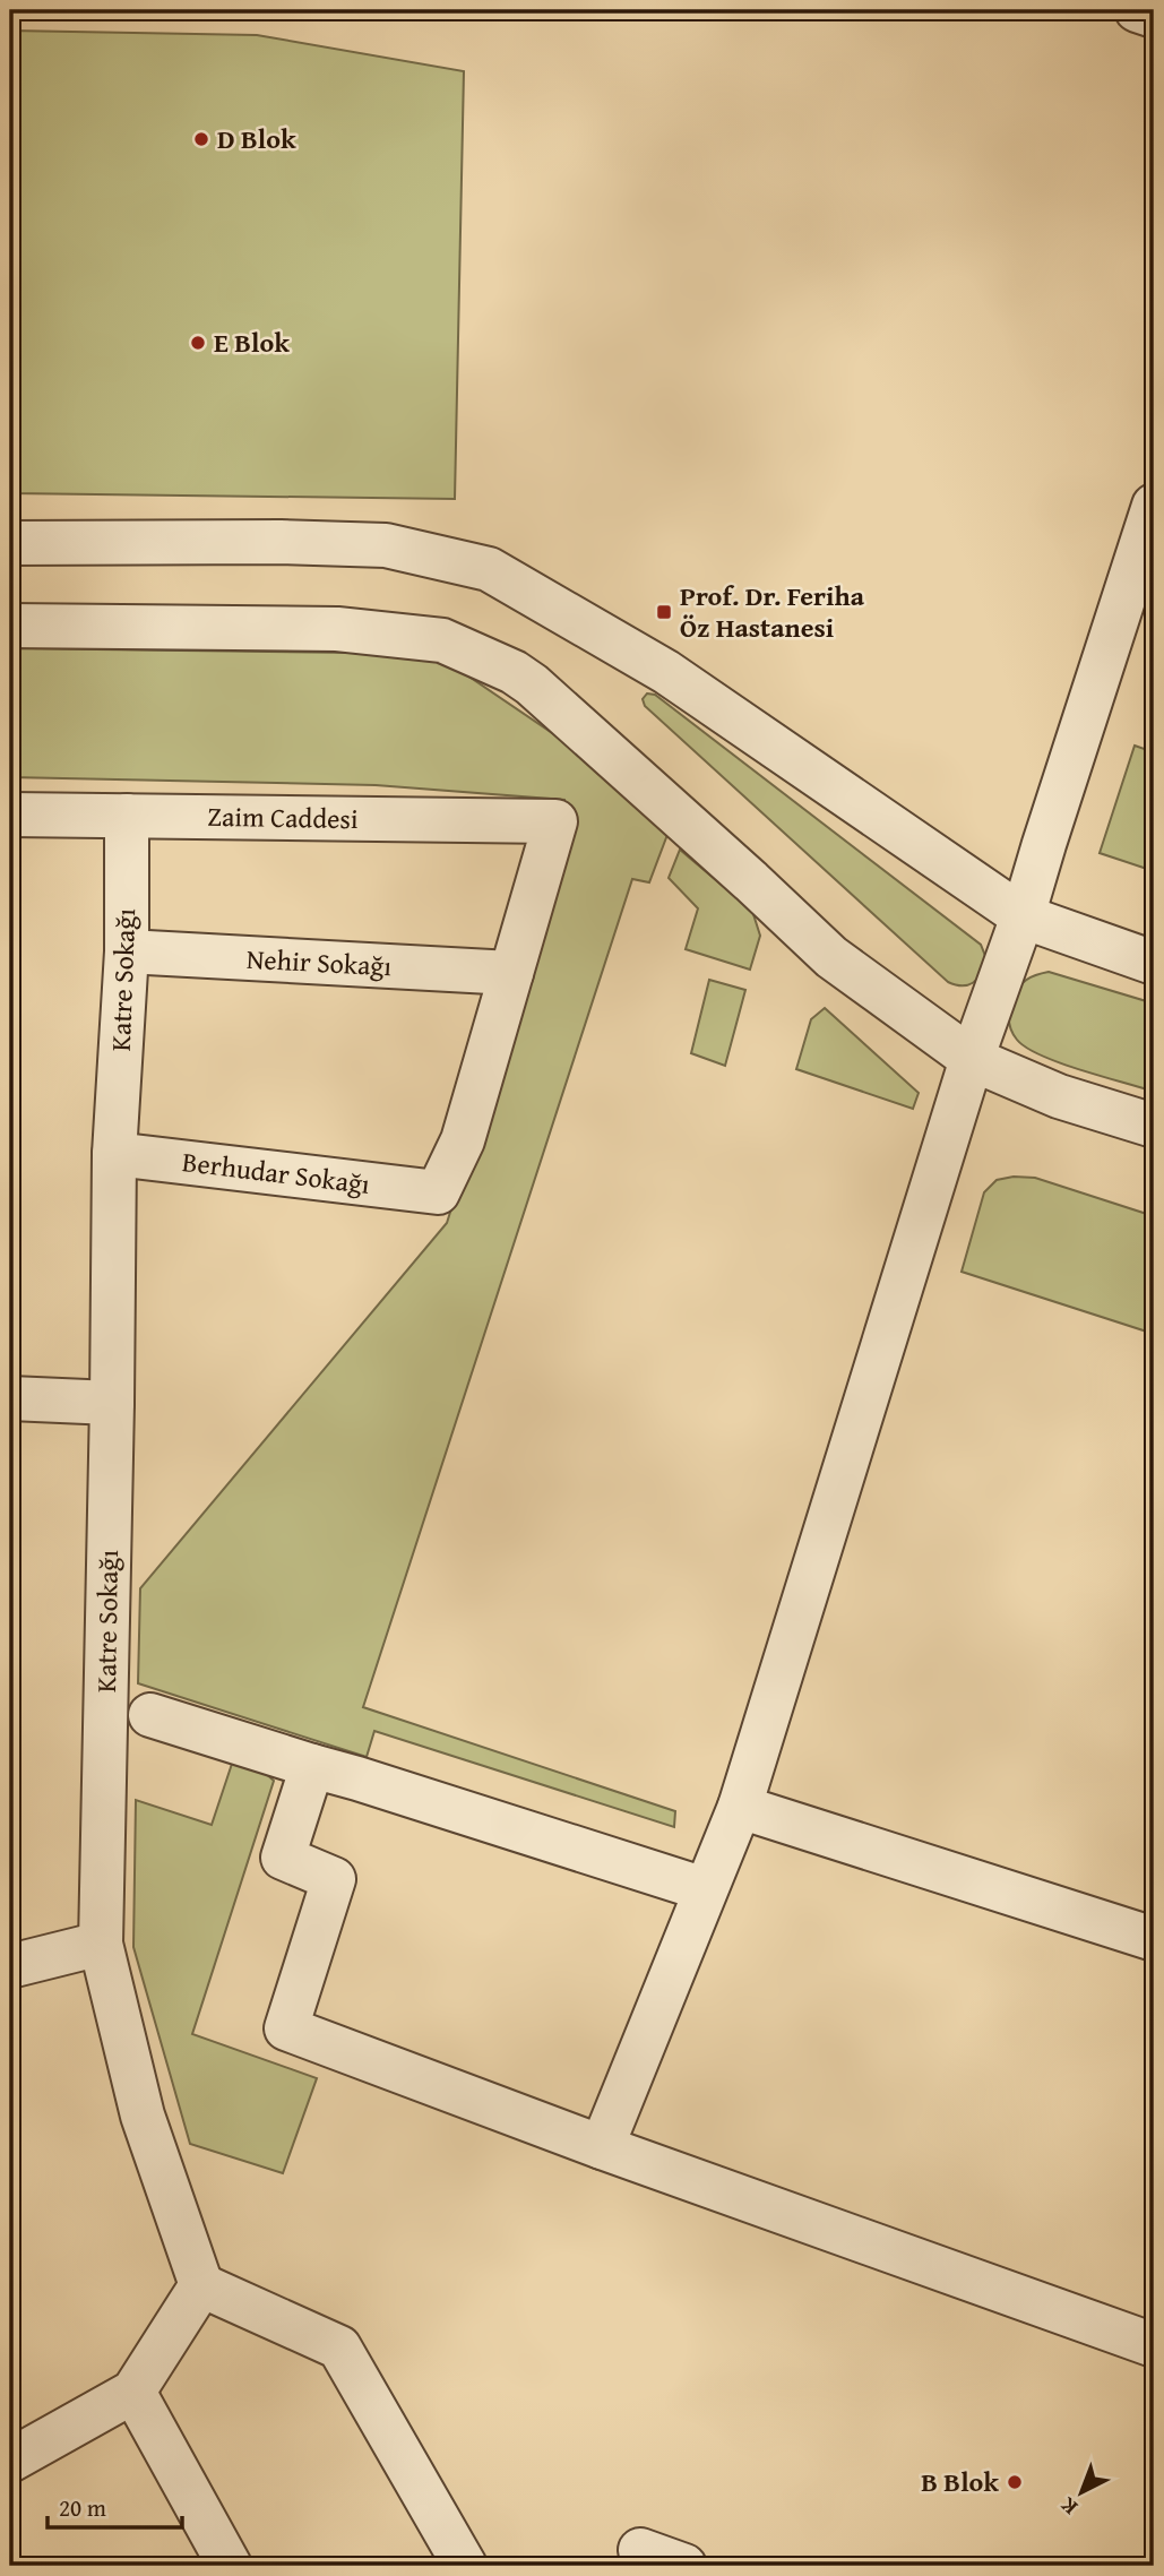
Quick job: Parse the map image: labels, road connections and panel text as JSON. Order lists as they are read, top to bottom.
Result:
{
  "streets": {
    "street": [
      "Zaim Caddesi",
      "Nehir Sokağı",
      "Katre Sokağı",
      "Berhudar Sokağı"
    ]
  },
  "crossings": [
    ["Zaim Caddesi", "Nehir Sokağı"],
    ["Zaim Caddesi", "Katre Sokağı"],
    ["Zaim Caddesi", "Berhudar Sokağı"],
    ["Nehir Sokağı", "Katre Sokağı"],
    ["Nehir Sokağı", "Berhudar Sokağı"],
    ["Katre Sokağı", "Berhudar Sokağı"]
  ],
  "places": {
    "other": ["D Blok", "E Blok", "B Blok"],
    "transit": ["Prof. Dr. Feriha Öz Hastanesi"]
  },
  "scale_bar": "20 m",
  "north": "bottom left"
}
